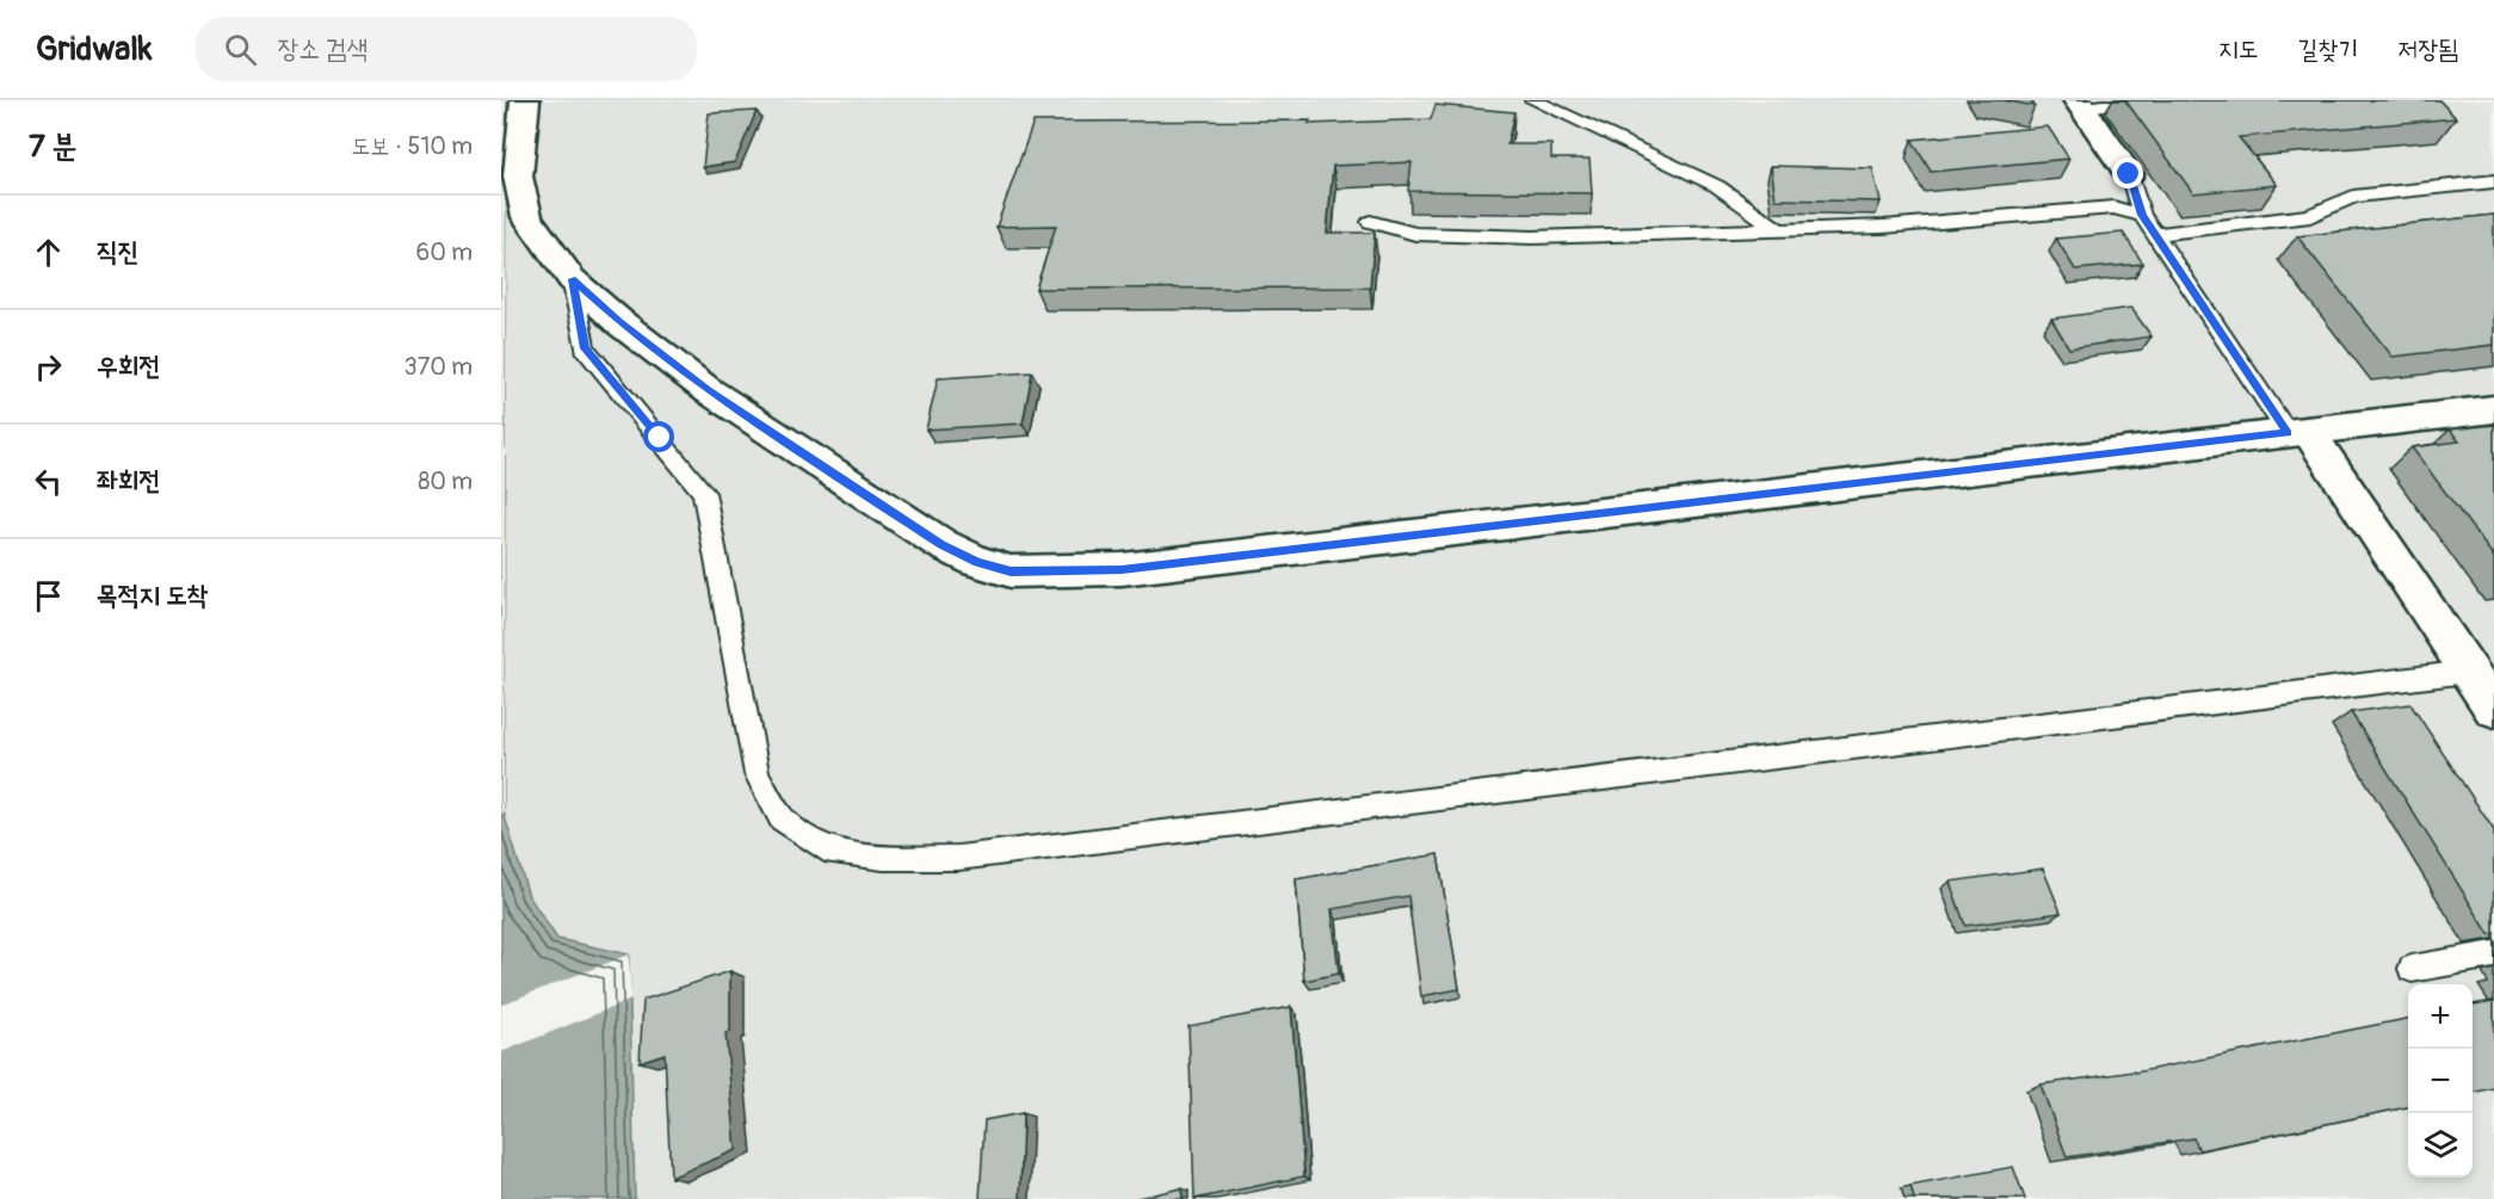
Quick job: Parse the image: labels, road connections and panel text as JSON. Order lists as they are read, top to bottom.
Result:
{
  "page": {
    "header": "Gridwalk",
    "search": "장소 검색",
    "nav": ["지도", "길찾기", "저장됨"],
    "heading": ["7 분", "도보 · 510 m"],
    "list": [
      ["직진", "60 m"],
      ["우회전", "370 m"],
      ["좌회전", "80 m"],
      "목적지 도착"
    ],
    "map_buttons": ["+", "−"]
  }
}
